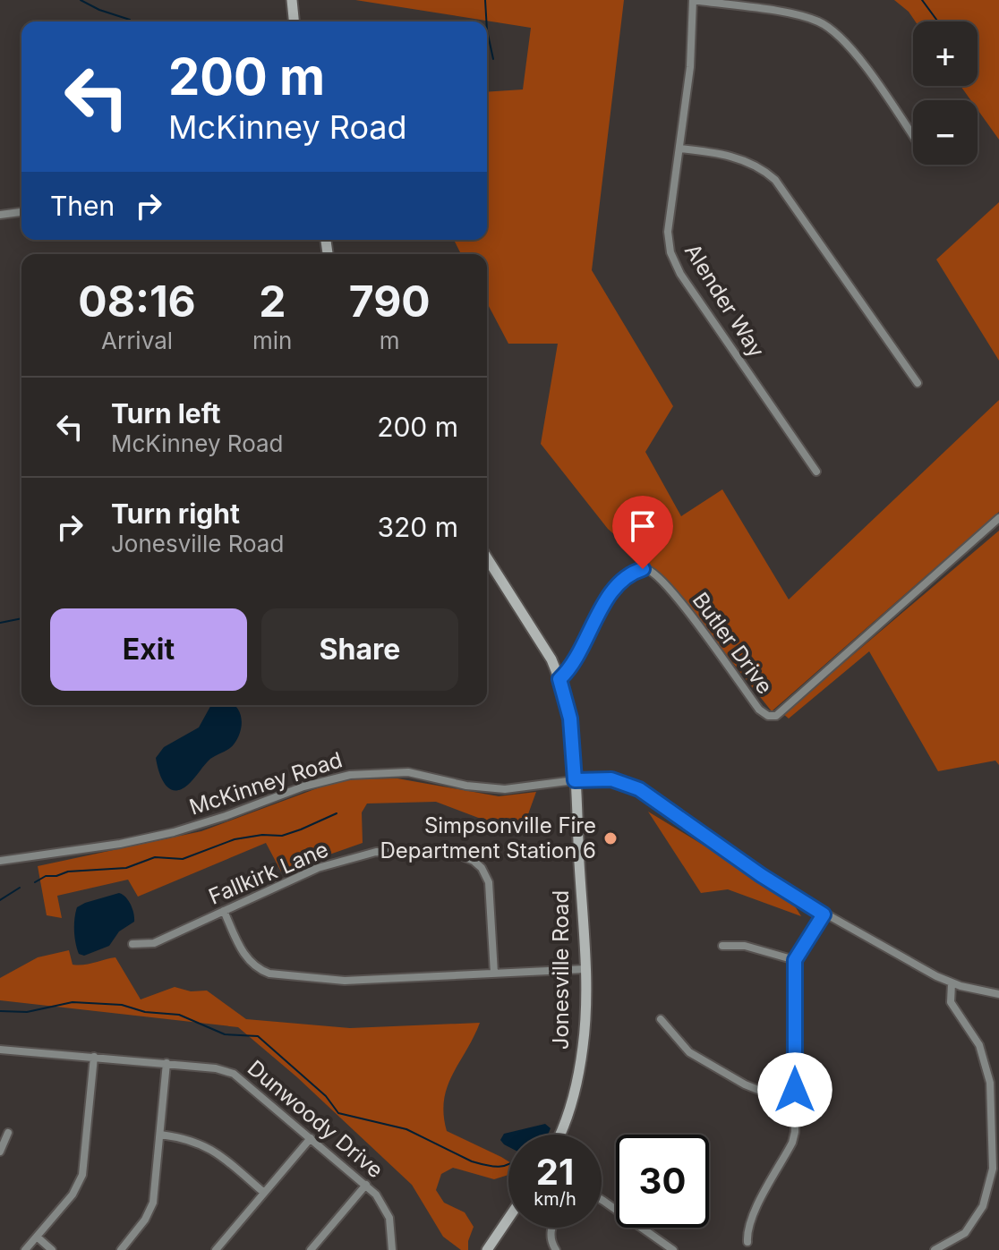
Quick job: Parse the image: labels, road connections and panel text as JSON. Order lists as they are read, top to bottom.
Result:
{
  "streets": {
    "street": [
      "Alender Way",
      "Butler Drive",
      "McKinney Road",
      "Fallkirk Lane",
      "Jonesville Road",
      "Dunwoody Drive"
    ]
  },
  "crossings": [
    ["Butler Drive", "Jonesville Road"],
    ["McKinney Road", "Jonesville Road"]
  ],
  "places": ["Simpsonville Fire Department Station 6"],
  "page": {
    "map_buttons": ["+", "−"],
    "turn": ["200 m", "McKinney Road"],
    "then": "Then",
    "eta": [
      "08:16",
      "Arrival",
      "2",
      "min",
      "790",
      "m"
    ],
    "list": [
      {
        "name": "Turn left",
        "note": "McKinney Road",
        "value": "200 m"
      },
      {
        "name": "Turn right",
        "note": "Jonesville Road",
        "value": "320 m"
      }
    ],
    "buttons": ["Exit", "Share"],
    "speed": "21 km/h",
    "limit": "30"
  }
}
